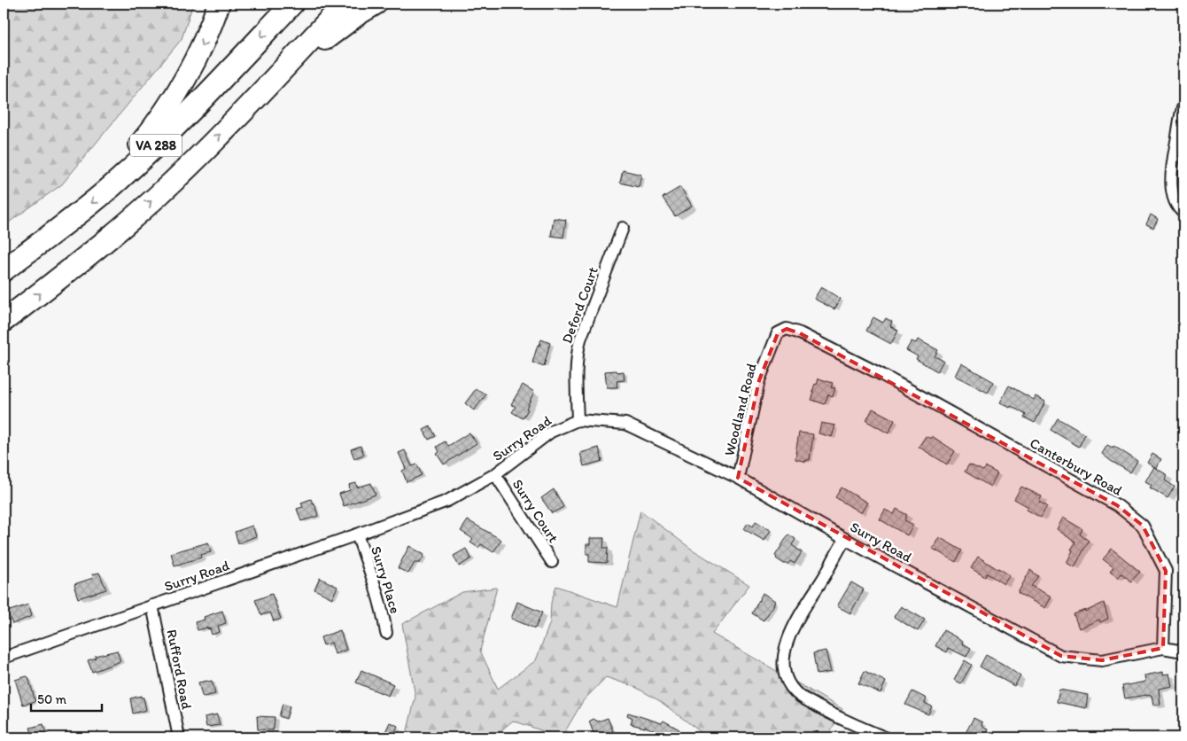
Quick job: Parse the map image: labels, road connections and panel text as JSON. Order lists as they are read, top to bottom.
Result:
{
  "streets": {
    "highway": ["VA 288"],
    "street": [
      "Deford Court",
      "Woodland Road",
      "Surry Road",
      "Canterbury Road",
      "Surry Court",
      "Surry Place",
      "Rufford Road"
    ]
  },
  "crossings": [
    ["Deford Court", "Surry Road"],
    ["Woodland Road", "Surry Road"],
    ["Woodland Road", "Canterbury Road"],
    ["Surry Road", "Canterbury Road"],
    ["Surry Road", "Surry Court"],
    ["Surry Road", "Surry Place"],
    ["Surry Road", "Rufford Road"]
  ],
  "scale_bar": "50 m"
}
